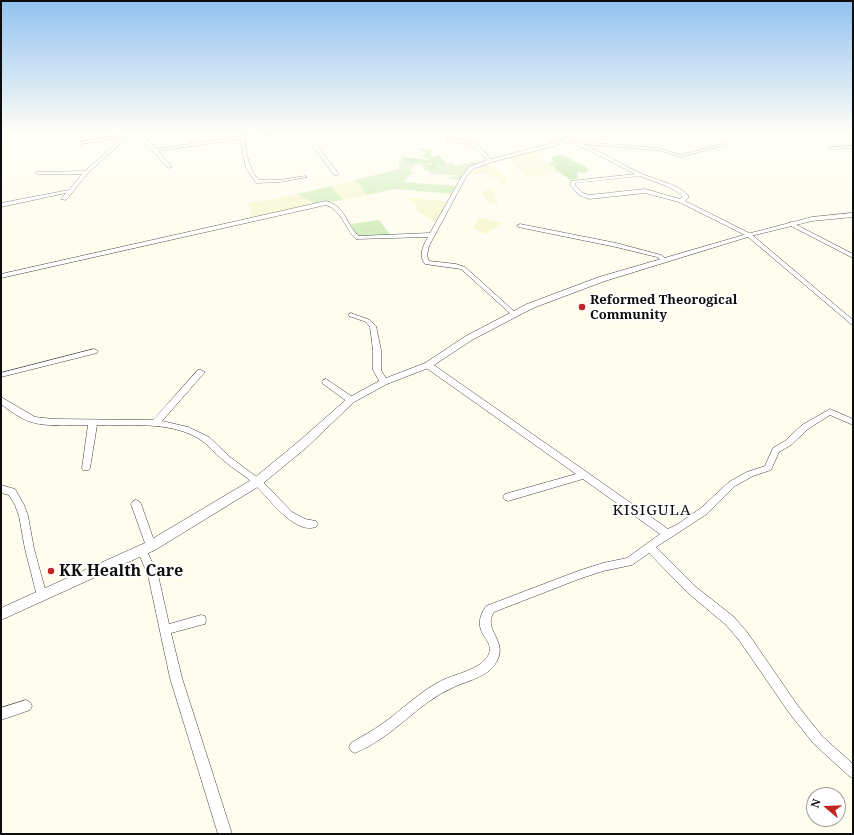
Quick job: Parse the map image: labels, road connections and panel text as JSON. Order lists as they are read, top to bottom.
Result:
{
  "districts": ["KISIGULA"],
  "places": ["Reformed Theorogical Community", "KK Health Care"],
  "north": "left"
}
